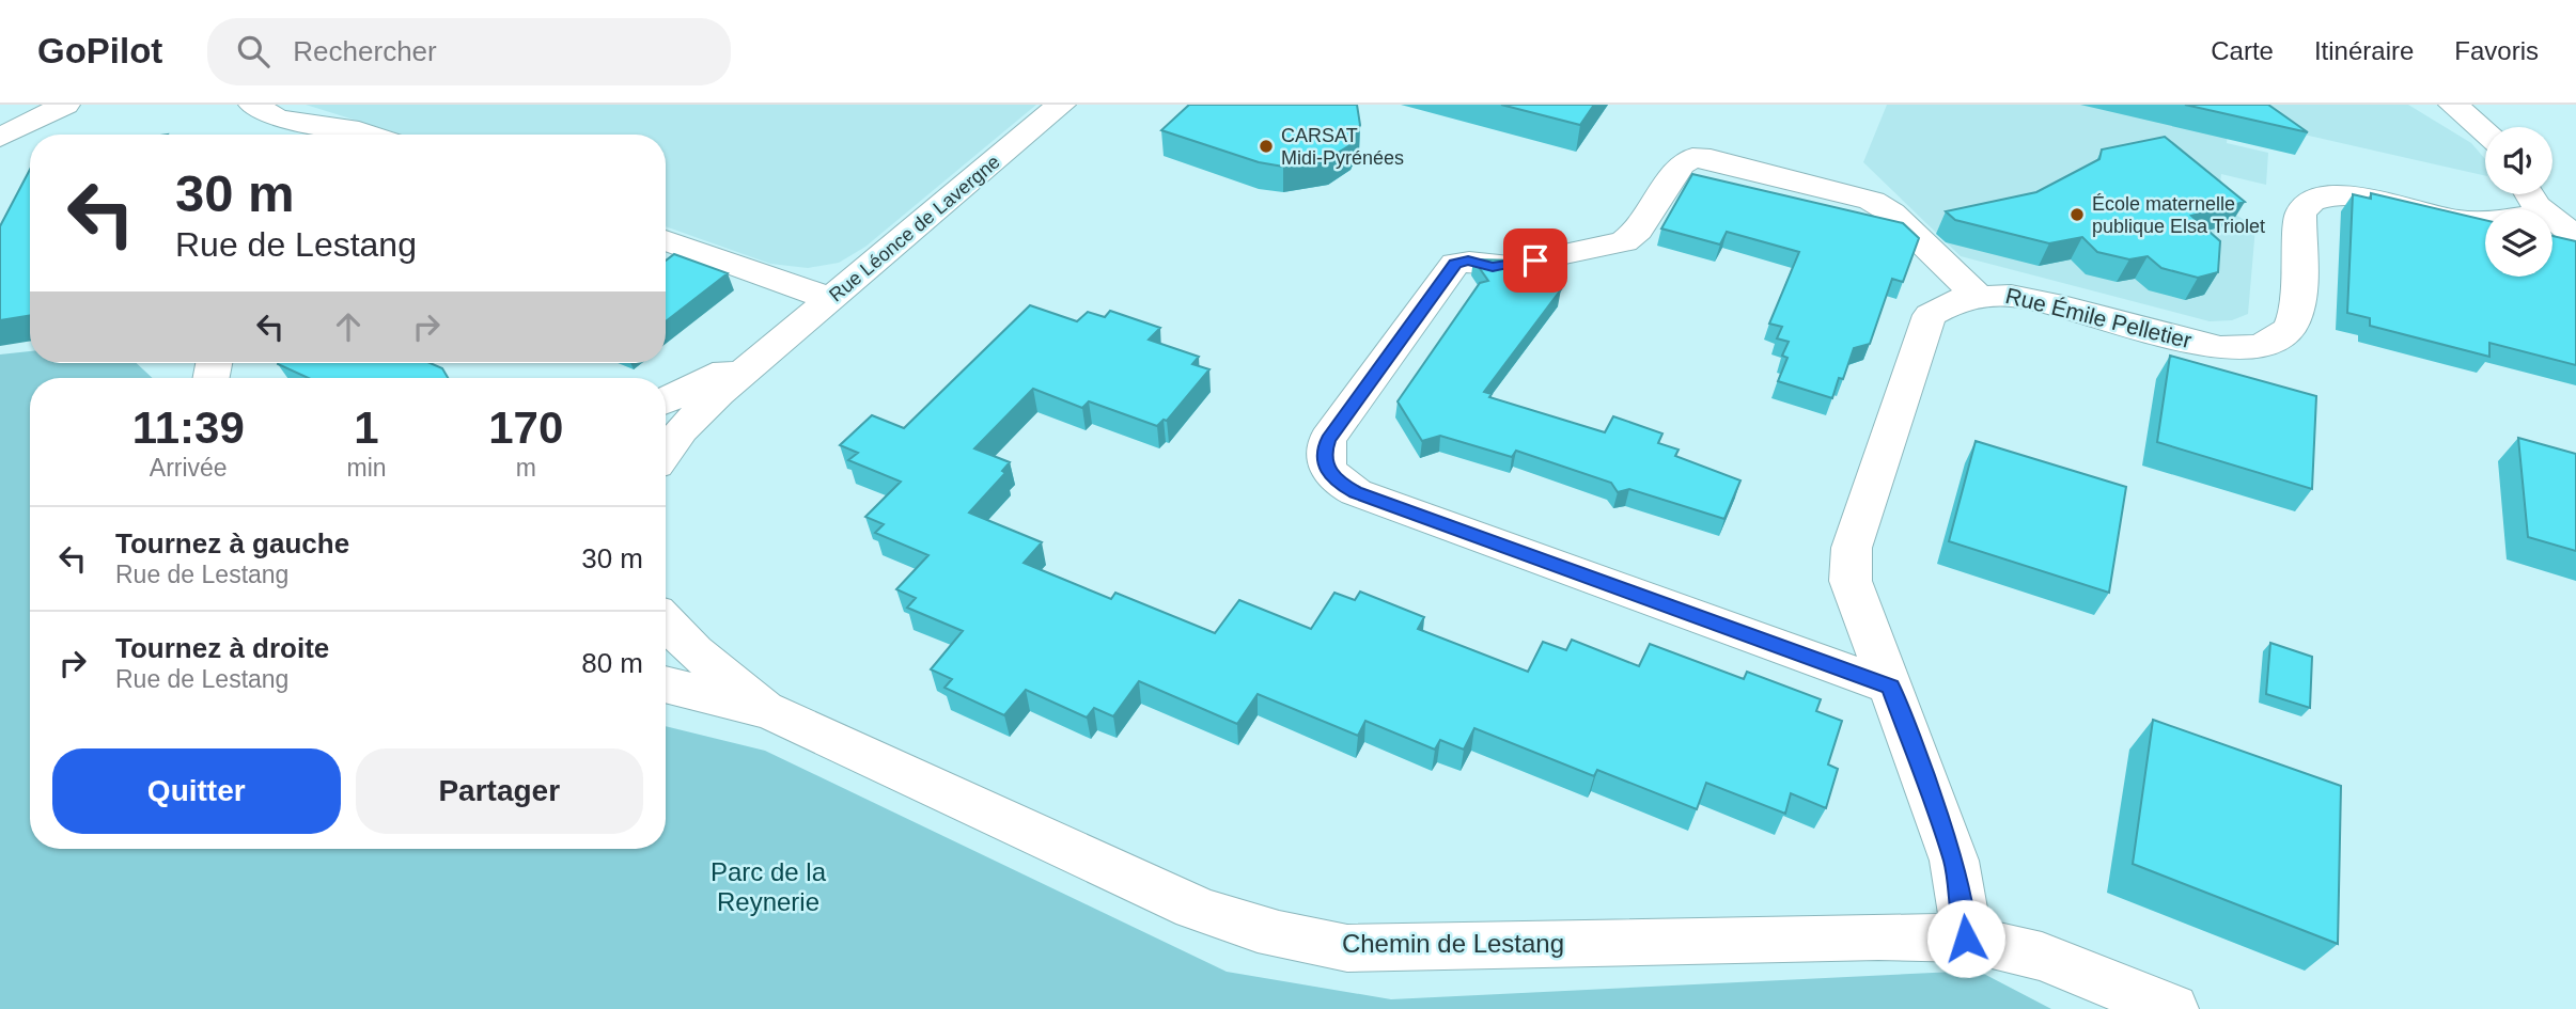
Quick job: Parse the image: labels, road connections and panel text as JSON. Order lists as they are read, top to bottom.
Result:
{
  "streets": {
    "street": ["Rue Léonce de Lavergne", "Rue Émile Pelletier", "Chemin de Lestang"]
  },
  "crossings": [
    ["Rue Émile Pelletier", "Chemin de Lestang"]
  ],
  "parks": ["Parc de la Reynerie"],
  "places": ["CARSAT Midi-Pyrénées", "École maternelle publique Elsa Triolet"],
  "page": {
    "header": "GoPilot",
    "search": "Rechercher",
    "nav": ["Carte", "Itinéraire", "Favoris"],
    "turn": ["30 m", "Rue de Lestang"],
    "eta": [
      "11:39",
      "Arrivée",
      "1",
      "min",
      "170",
      "m"
    ],
    "list": [
      {
        "name": "Tournez à gauche",
        "note": "Rue de Lestang",
        "value": "30 m"
      },
      {
        "name": "Tournez à droite",
        "note": "Rue de Lestang",
        "value": "80 m"
      }
    ],
    "buttons": ["Quitter", "Partager"]
  }
}
